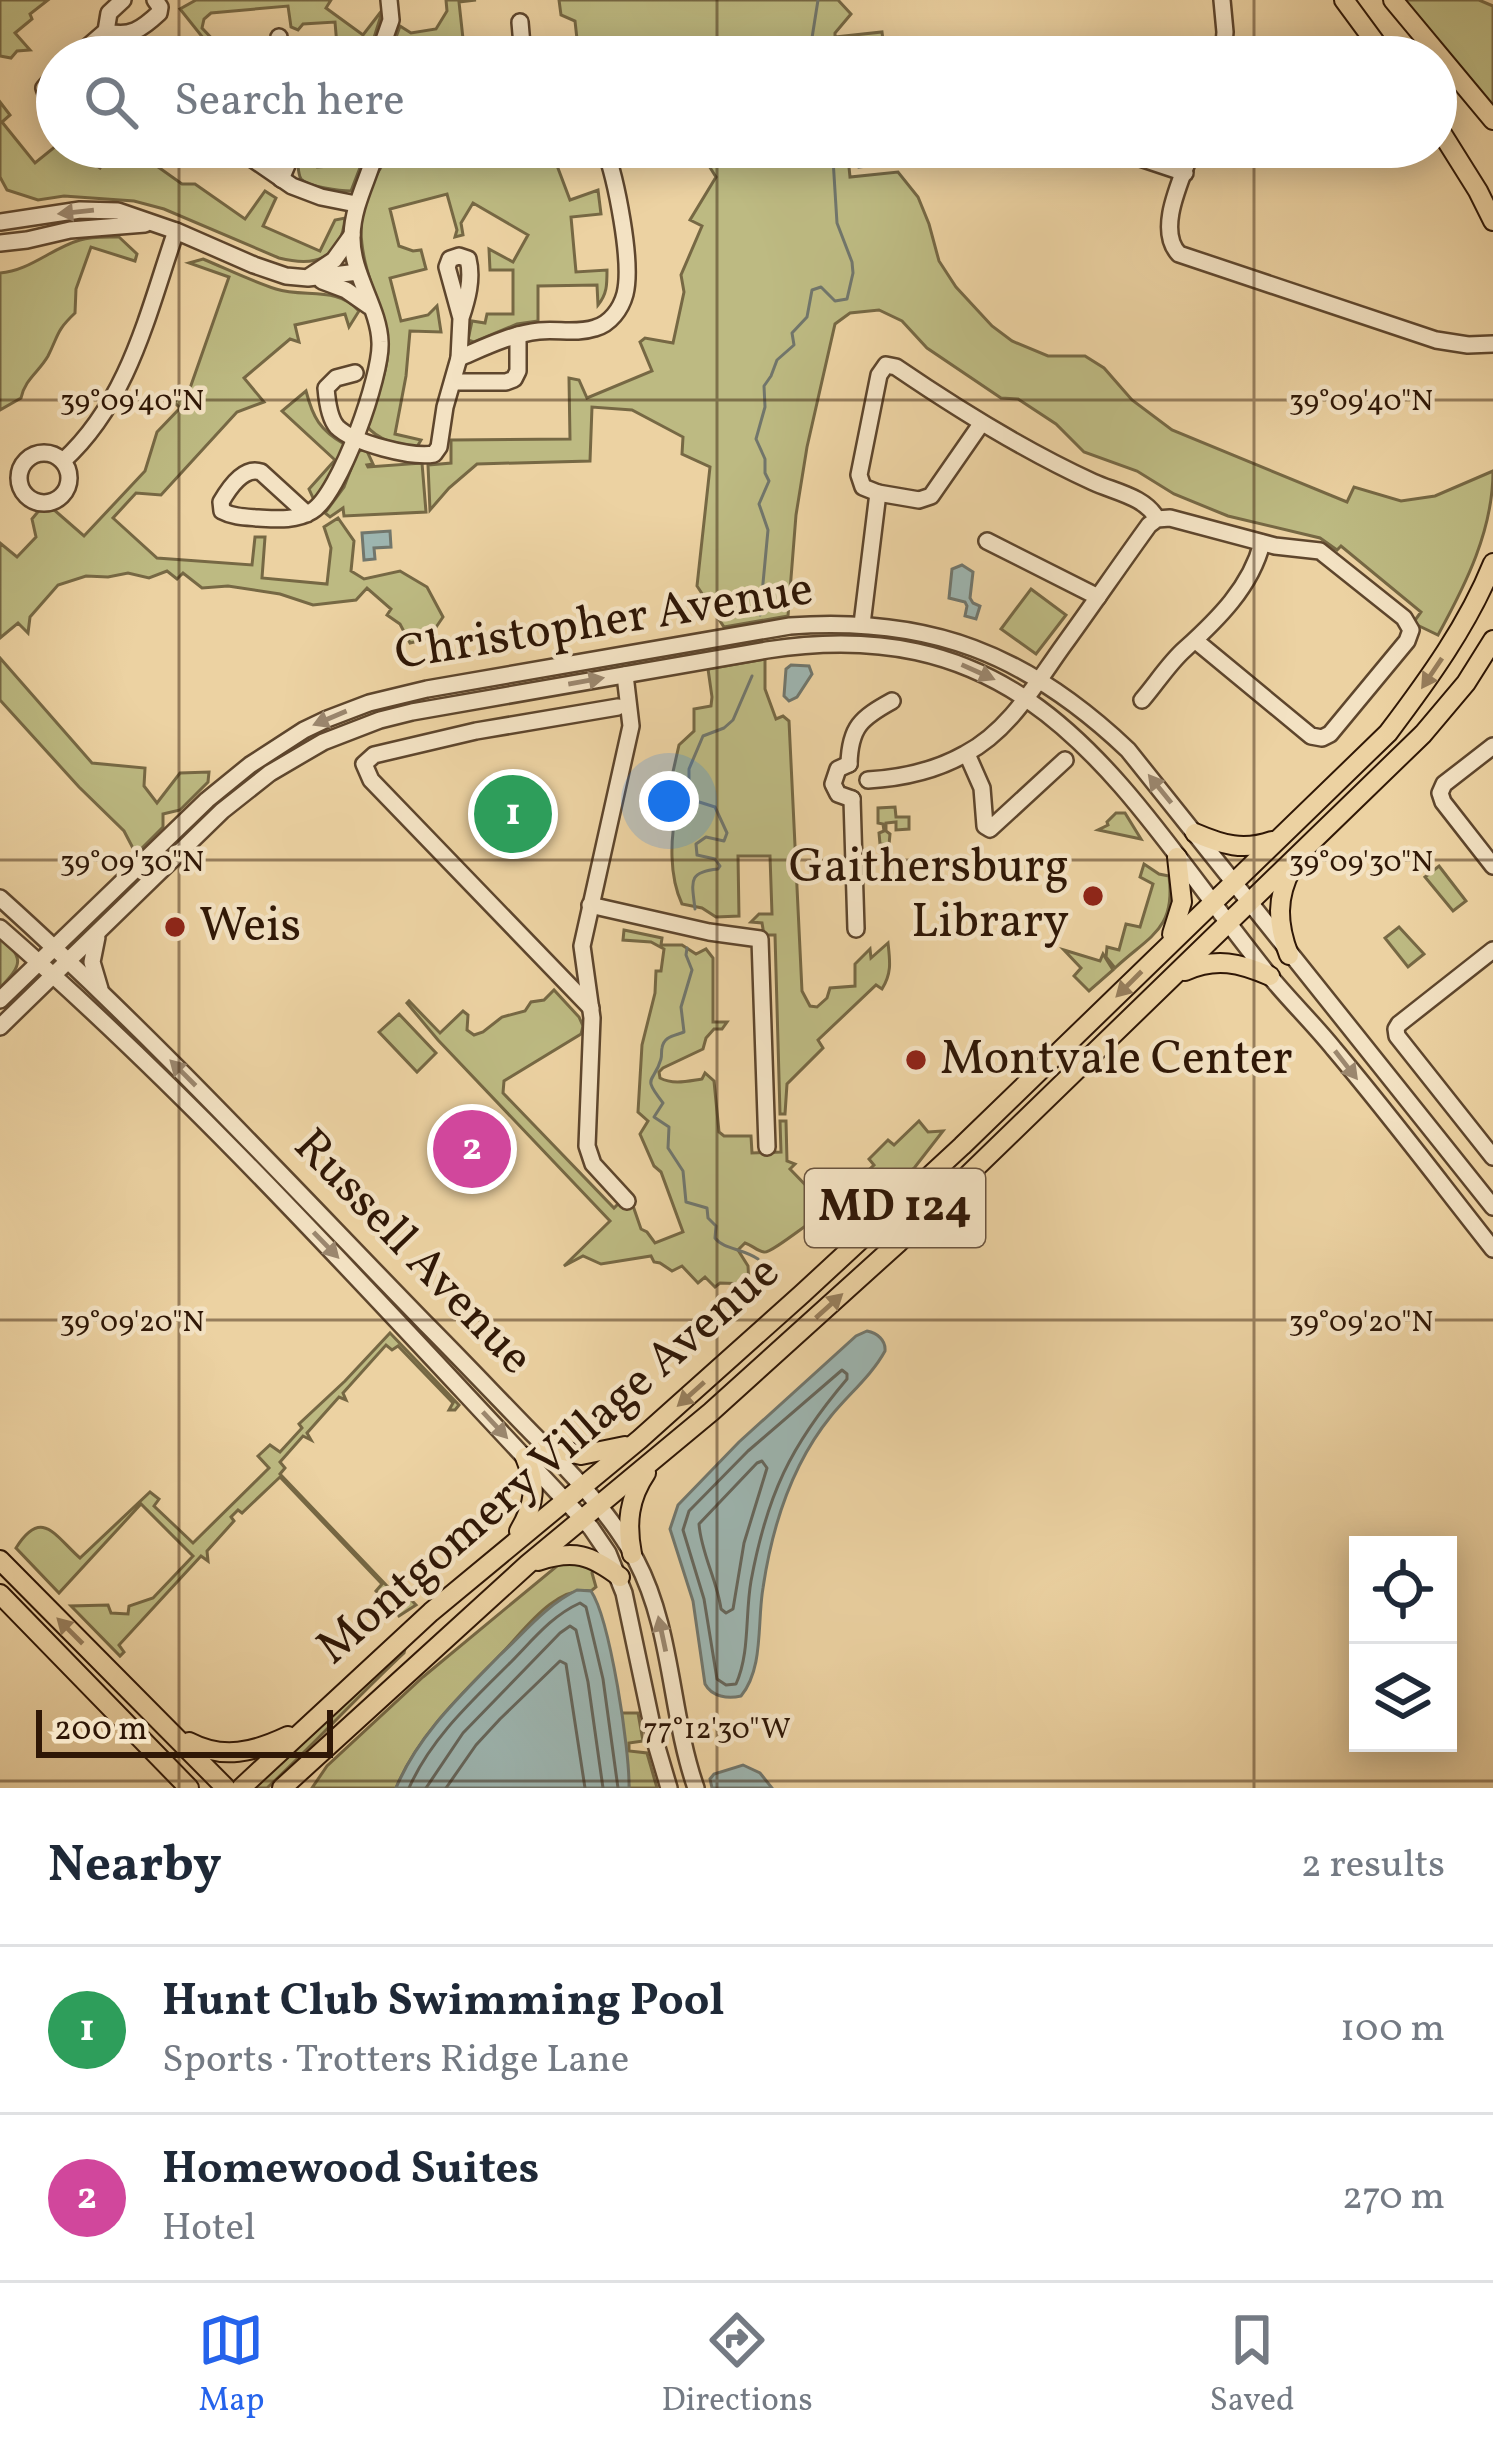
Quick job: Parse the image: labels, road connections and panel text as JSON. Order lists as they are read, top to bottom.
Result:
{
  "streets": {
    "main road": ["MD 124", "Montgomery Village Avenue"],
    "street": ["Christopher Avenue", "Russell Avenue"]
  },
  "crossings": [
    ["Christopher Avenue", "Russell Avenue"],
    ["Christopher Avenue", "Montgomery Village Avenue"],
    ["Russell Avenue", "Montgomery Village Avenue"]
  ],
  "places": ["Gaithersburg Library", "Weis", "Montvale Center"],
  "scale_bar": "200 m",
  "page": {
    "search": "Search here",
    "pins": ["1", "2"],
    "scale": "200 m",
    "heading": ["Nearby", "2 results"],
    "list": [
      {
        "mark": "1",
        "name": "Hunt Club Swimming Pool",
        "note": "Sports · Trotters Ridge Lane",
        "value": "100 m"
      },
      {
        "mark": "2",
        "name": "Homewood Suites",
        "note": "Hotel",
        "value": "270 m"
      }
    ],
    "nav": ["Map", "Directions", "Saved"]
  },
  "coordinates": [
    "39°09'40\"N",
    "39°09'30\"N",
    "39°09'20\"N",
    "77°12'30\"W"
  ]
}
